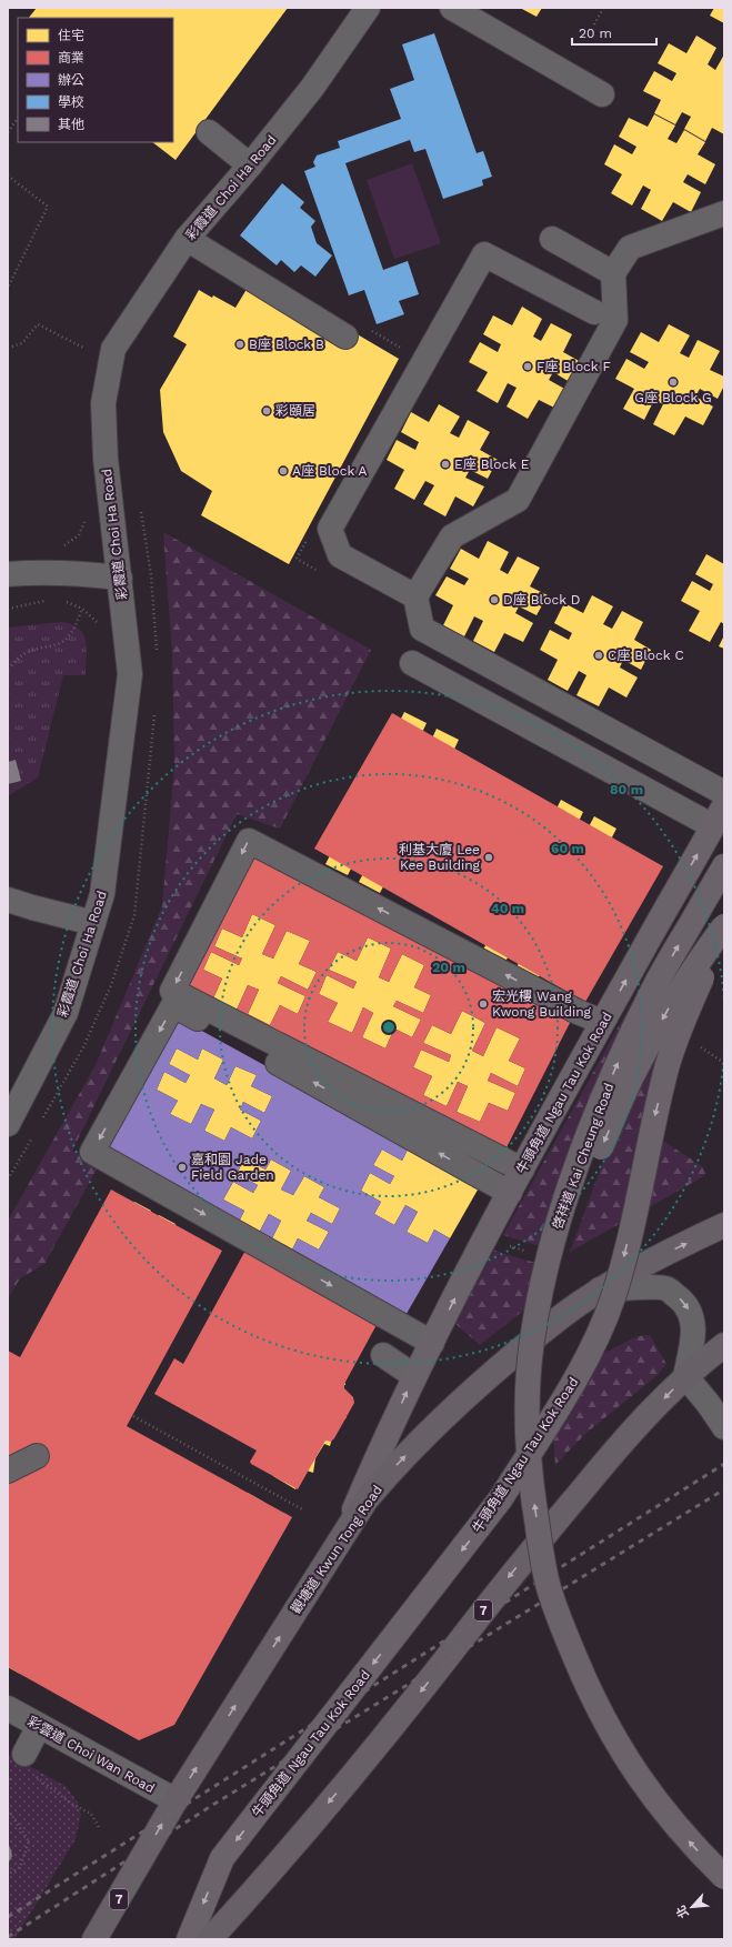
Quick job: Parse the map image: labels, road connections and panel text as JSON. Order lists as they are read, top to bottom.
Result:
{
  "streets": {
    "highway": ["觀塘道 Kwun Tong Road", "7"],
    "main road": ["牛頭角道 Ngau Tau Kok Road", "啓祥道 Kai Cheung Road"],
    "street": ["彩霞道 Choi Ha Road", "彩雲道 Choi Wan Road"]
  },
  "crossings": [
    ["牛頭角道 Ngau Tau Kok Road", "觀塘道 Kwun Tong Road"],
    ["觀塘道 Kwun Tong Road", "彩雲道 Choi Wan Road"]
  ],
  "places": [
    "B座 Block B",
    "F座 Block F",
    "G座 Block G",
    "彩頤居",
    "E座 Block E",
    "A座 Block A",
    "D座 Block D",
    "C座 Block C",
    "利基大廈 Lee Kee Building",
    "宏光樓 Wang Kwong Building",
    "嘉和園 Jade Field Garden"
  ],
  "legend": [
    "住宅",
    "商業",
    "辦公",
    "學校",
    "其他"
  ],
  "scale_bar": "20 m",
  "north": "bottom left",
  "rings": [
    "80 m",
    "60 m",
    "40 m",
    "20 m"
  ]
}
